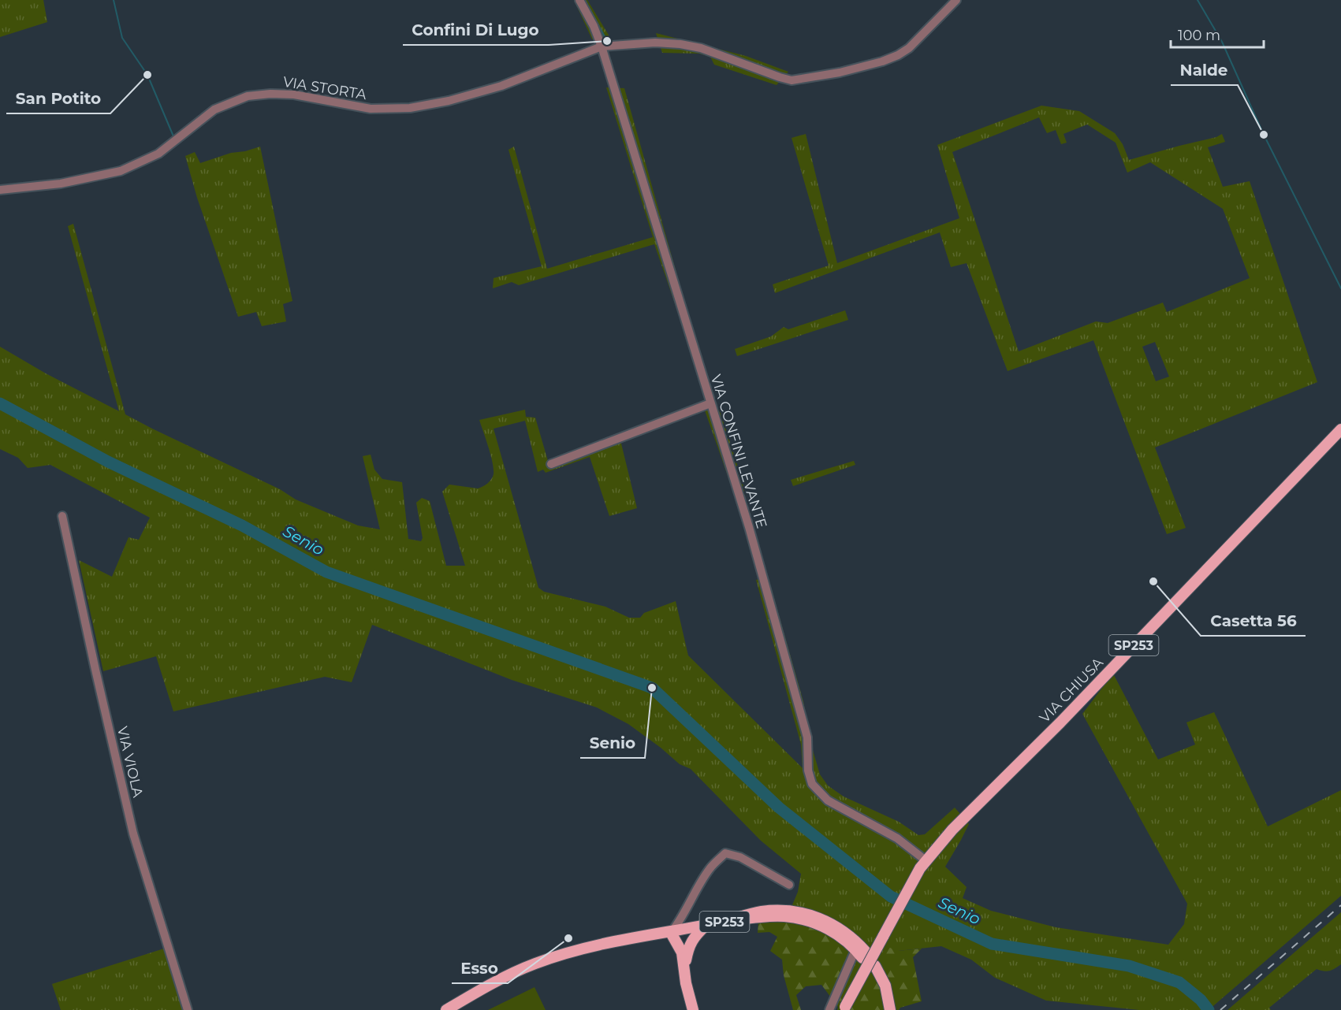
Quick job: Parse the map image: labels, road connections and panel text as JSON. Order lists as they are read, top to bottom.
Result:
{
  "streets": {
    "main road": ["SP253", "VIA CHIUSA"],
    "street": ["VIA STORTA", "VIA CONFINI LEVANTE", "VIA VIOLA"]
  },
  "crossings": [
    ["VIA STORTA", "VIA CONFINI LEVANTE"],
    ["VIA CONFINI LEVANTE", "SP253"],
    ["VIA CONFINI LEVANTE", "VIA CHIUSA"],
    ["SP253", "VIA CHIUSA"]
  ],
  "water": ["Senio"],
  "places": [
    "Confini Di Lugo",
    "San Potito",
    "Nalde",
    "Casetta 56",
    "Senio",
    "Esso"
  ],
  "scale_bar": "100 m"
}
